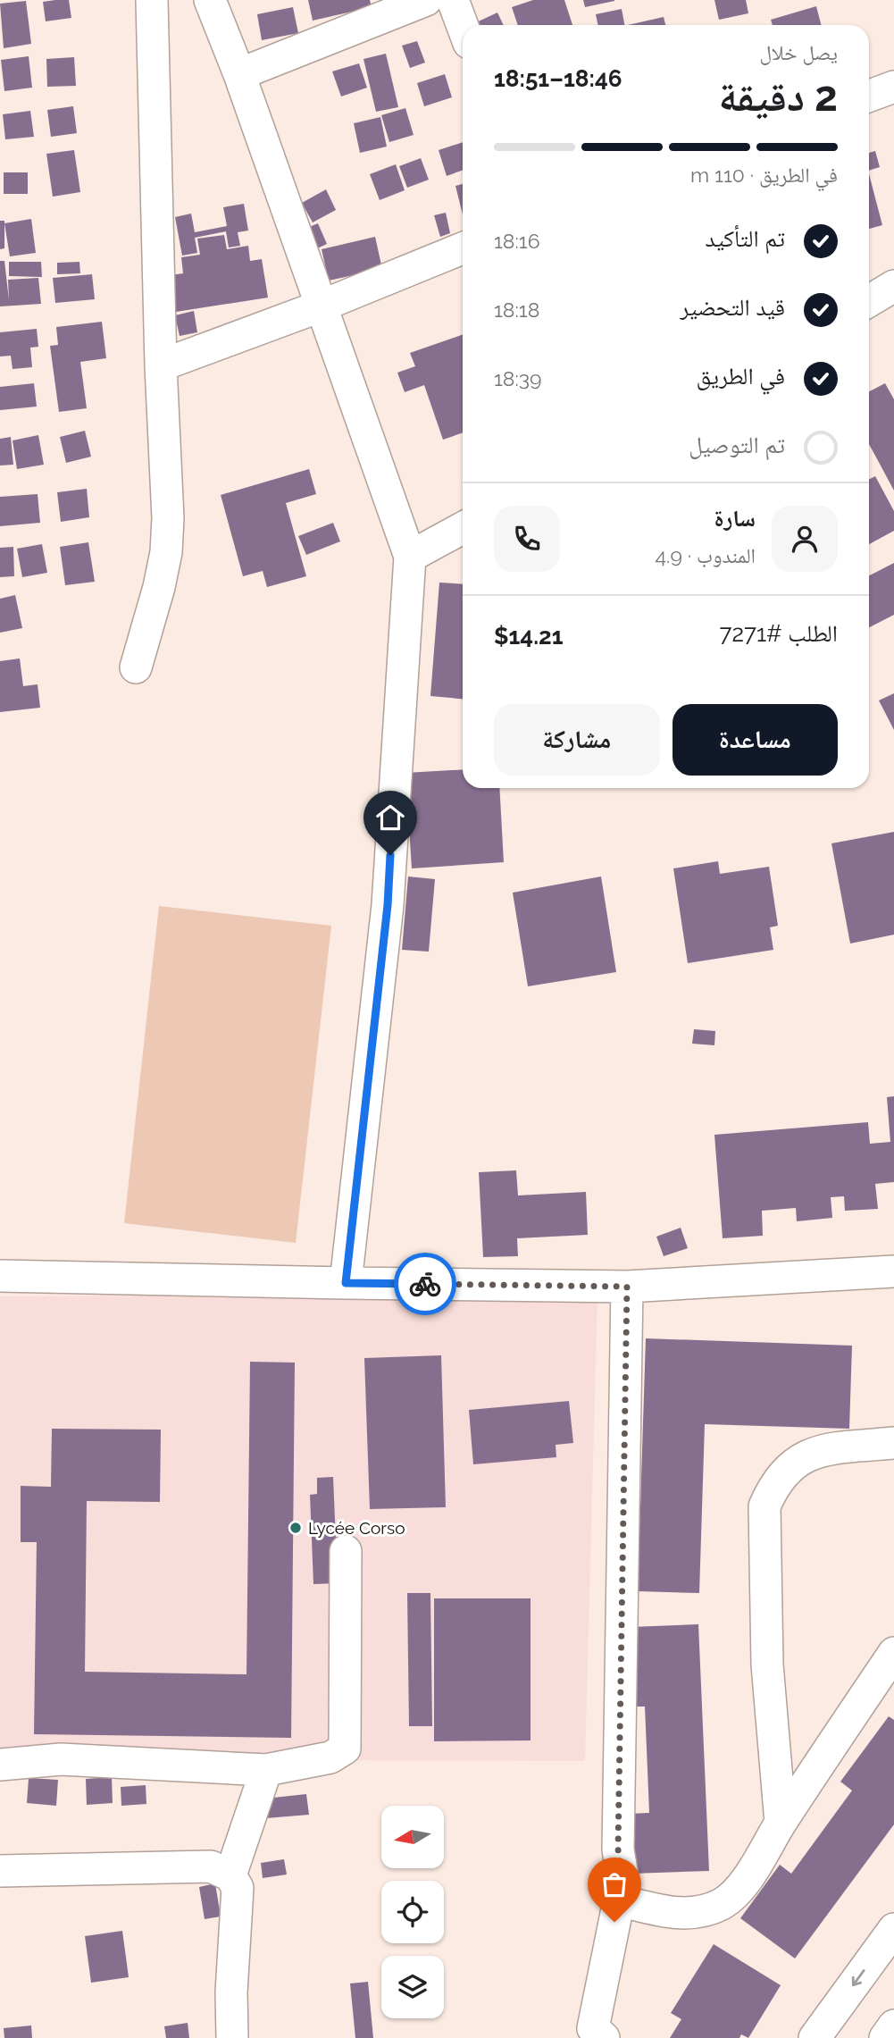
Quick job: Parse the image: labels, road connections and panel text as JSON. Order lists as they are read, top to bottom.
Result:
{
  "places": ["Lycée Corso"],
  "north": "left",
  "page": {
    "heading": ["2 دقيقة", "يصل خلال", "18:46–18:51"],
    "panel": [
      "سارة",
      "المندوب · 4.9",
      "الطلب #7271",
      "$14.21"
    ],
    "bar": "في الطريق · 110 m",
    "list": [
      ["تم التأكيد", "18:16"],
      ["قيد التحضير", "18:18"],
      ["في الطريق", "18:39"],
      "تم التوصيل"
    ],
    "buttons": ["مساعدة", "مشاركة"]
  }
}
